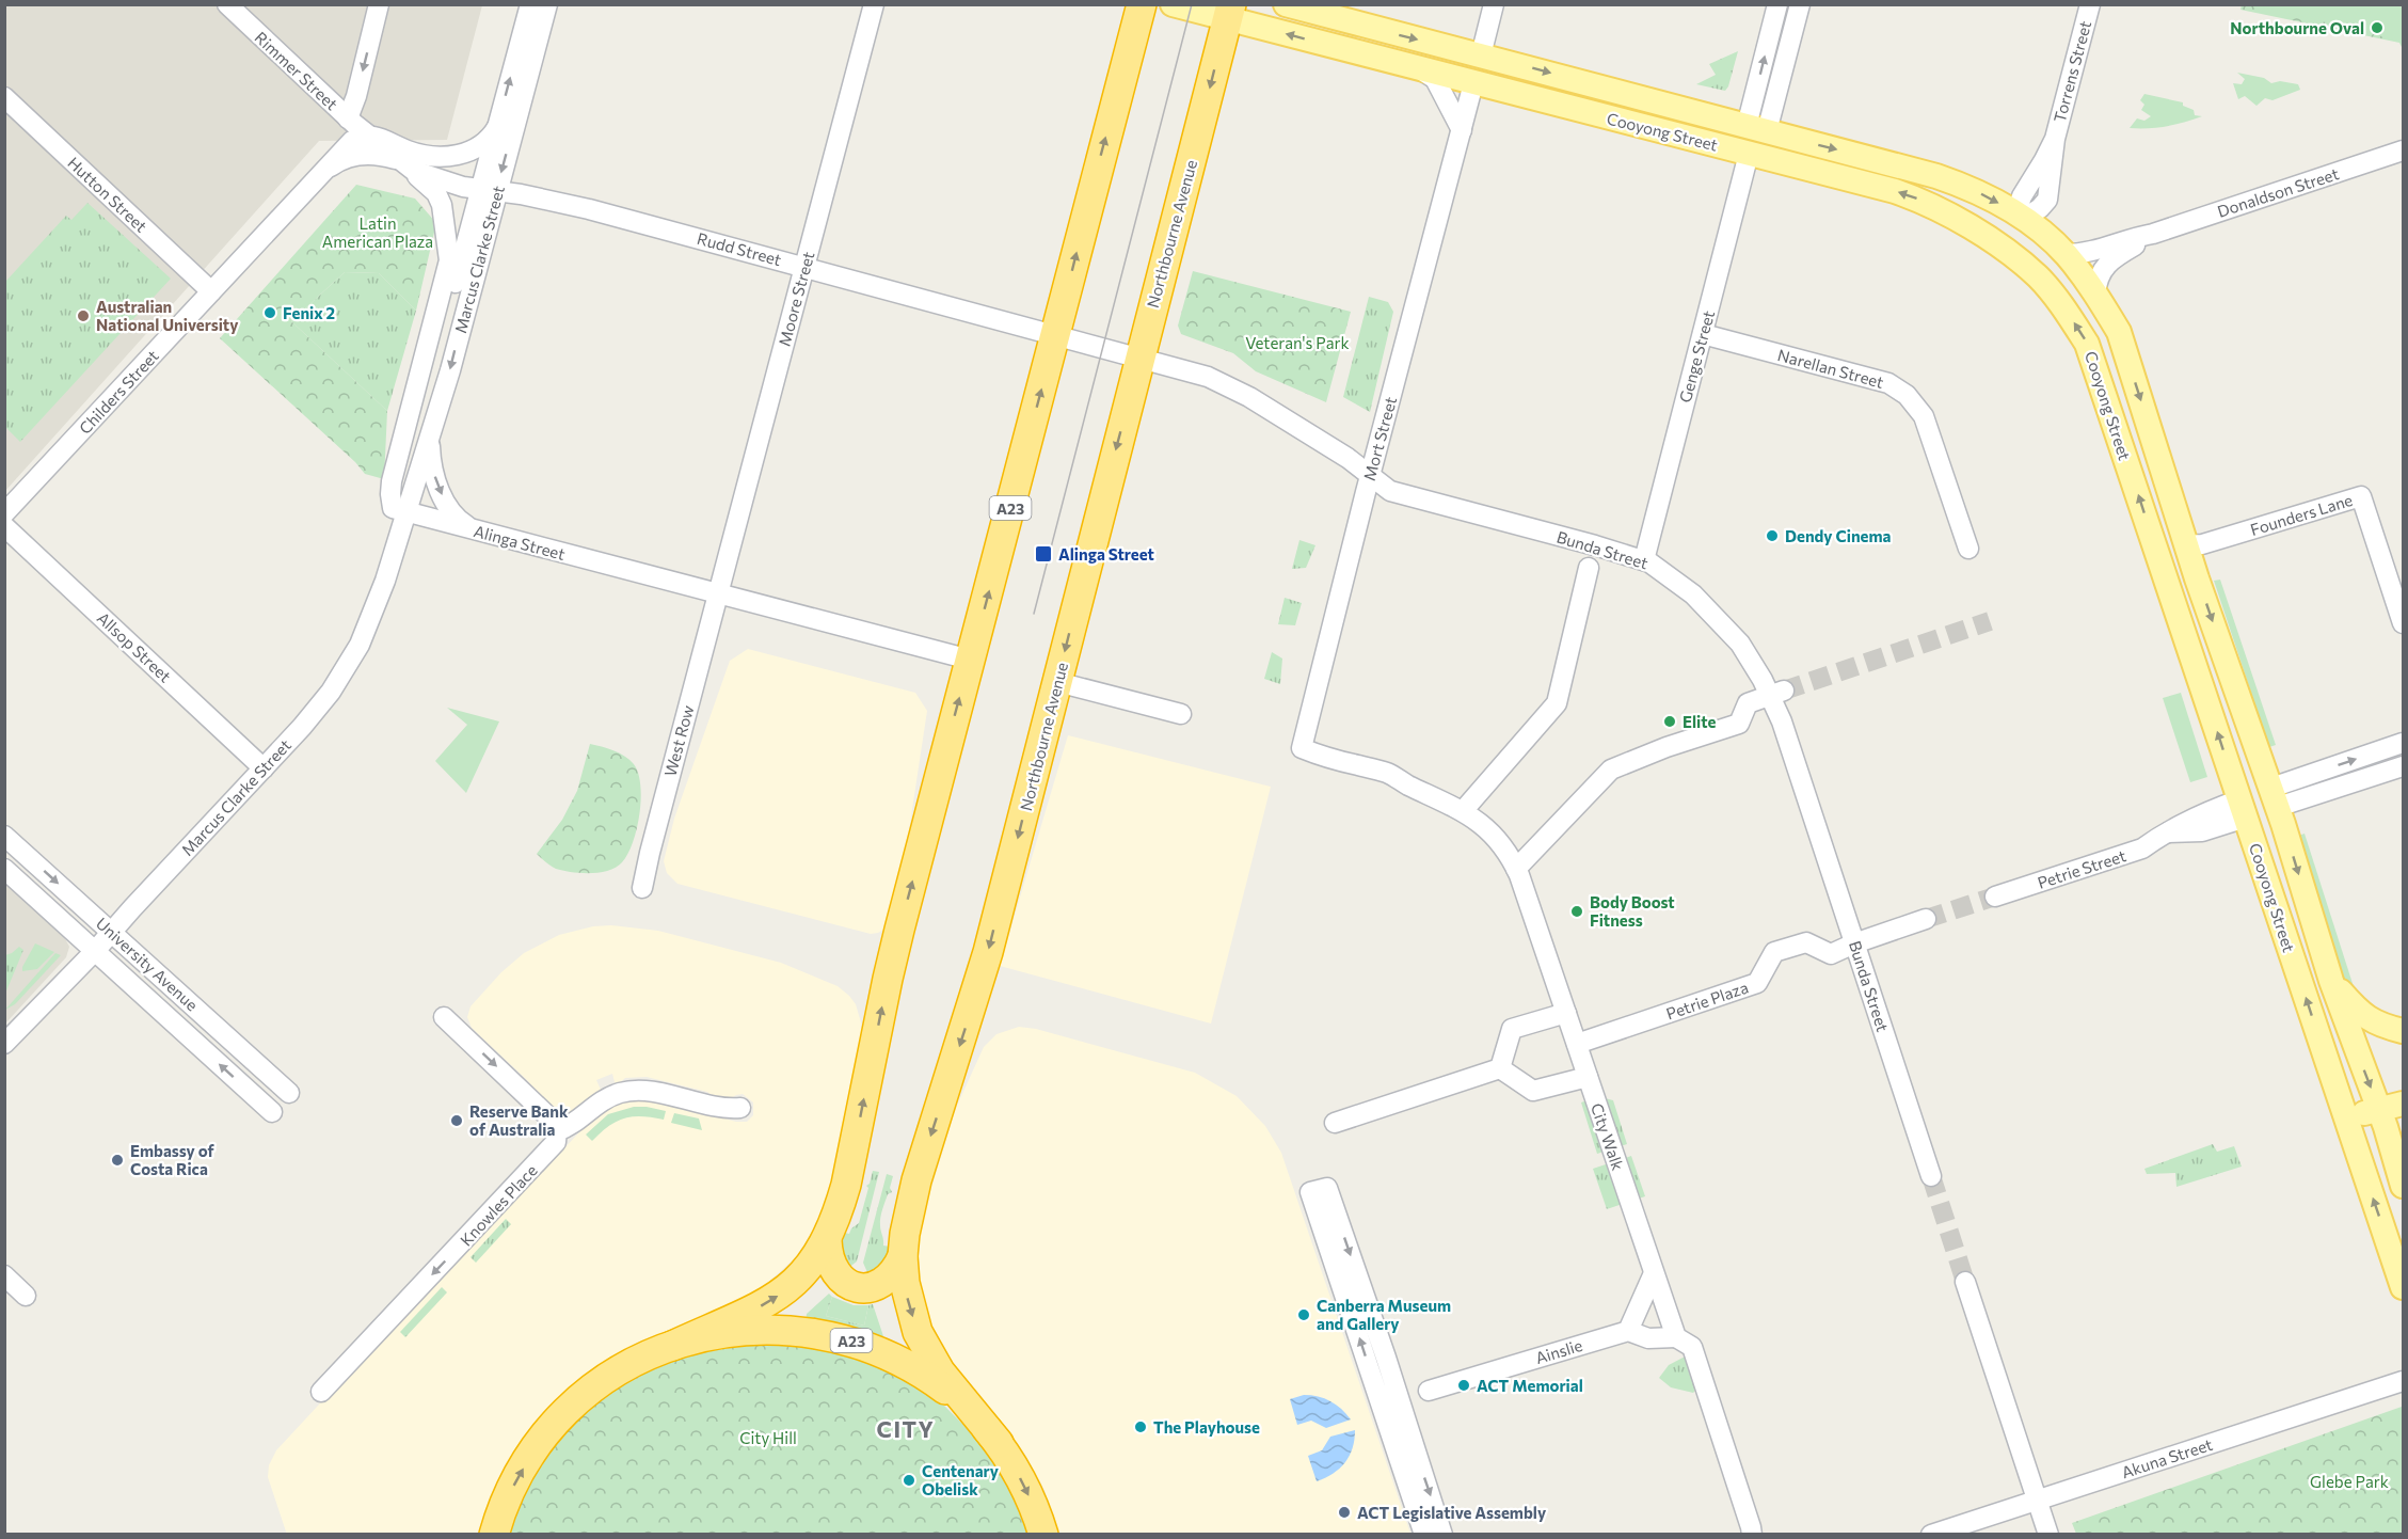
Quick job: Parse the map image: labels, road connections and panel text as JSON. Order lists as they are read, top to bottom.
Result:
{
  "streets": {
    "highway": ["Northbourne Avenue", "A23"],
    "main road": ["Cooyong Street", "Mort Street", "Petrie Street"],
    "street": [
      "Rimmer Street",
      "Torrens Street",
      "Donaldson Street",
      "Hutton Street",
      "Rudd Street",
      "Marcus Clarke Street",
      "Moore Street",
      "Genge Street",
      "Narellan Street",
      "Childers Street",
      "Founders Lane",
      "Alinga Street",
      "Bunda Street",
      "Allsop Street",
      "West Row",
      "University Avenue",
      "Petrie Plaza",
      "City Walk",
      "Knowles Place",
      "Ainslie",
      "Akuna Street"
    ]
  },
  "crossings": [
    ["Rimmer Street", "Rudd Street"],
    ["Rimmer Street", "Marcus Clarke Street"],
    ["Rimmer Street", "Childers Street"],
    ["Torrens Street", "Cooyong Street"],
    ["Cooyong Street", "Donaldson Street"],
    ["Cooyong Street", "Northbourne Avenue"],
    ["Cooyong Street", "Genge Street"],
    ["Cooyong Street", "Mort Street"],
    ["Cooyong Street", "Founders Lane"],
    ["Cooyong Street", "Petrie Street"],
    ["Hutton Street", "Childers Street"],
    ["Northbourne Avenue", "Rudd Street"],
    ["Northbourne Avenue", "A23"],
    ["Northbourne Avenue", "Bunda Street"],
    ["Rudd Street", "Marcus Clarke Street"],
    ["Rudd Street", "Moore Street"],
    ["Rudd Street", "A23"],
    ["Rudd Street", "Bunda Street"],
    ["Marcus Clarke Street", "Alinga Street"],
    ["Marcus Clarke Street", "Allsop Street"],
    ["Marcus Clarke Street", "University Avenue"],
    ["Moore Street", "Alinga Street"],
    ["Moore Street", "West Row"],
    ["Genge Street", "Narellan Street"],
    ["Genge Street", "Bunda Street"],
    ["Mort Street", "Bunda Street"],
    ["Mort Street", "City Walk"],
    ["A23", "Alinga Street"],
    ["Alinga Street", "West Row"],
    ["Bunda Street", "Petrie Plaza"],
    ["Petrie Plaza", "City Walk"]
  ],
  "one_way": ["Knowles Place"],
  "districts": ["CITY"],
  "parks": [
    "Latin American Plaza",
    "Veteran's Park",
    "City Hill",
    "Glebe Park"
  ],
  "places": {
    "other": [
      "Northbourne Oval",
      "Fenix 2",
      "Australian National University",
      "Dendy Cinema",
      "Elite",
      "Body Boost Fitness",
      "Reserve Bank of Australia",
      "Embassy of Costa Rica",
      "Canberra Museum and Gallery",
      "ACT Memorial",
      "The Playhouse",
      "Centenary Obelisk",
      "ACT Legislative Assembly"
    ],
    "transit": ["Alinga Street"]
  }
}
